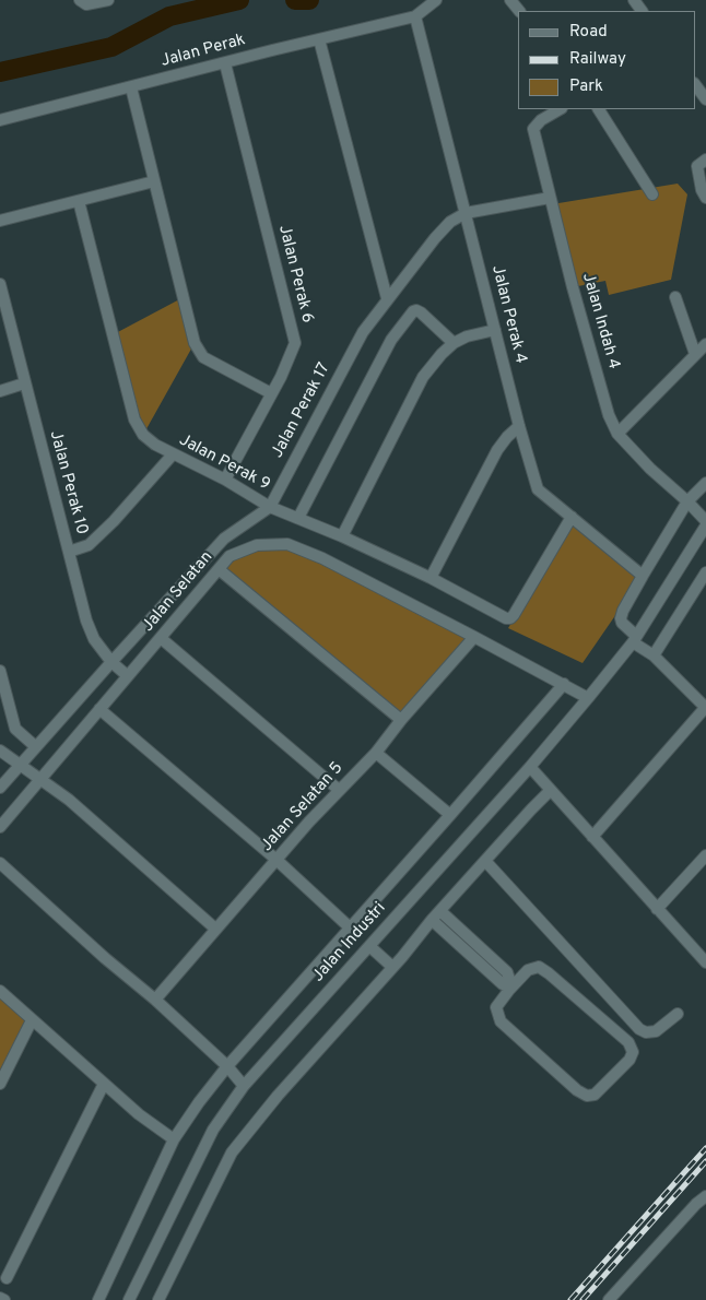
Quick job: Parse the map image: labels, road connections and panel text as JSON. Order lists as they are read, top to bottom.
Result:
{
  "streets": {
    "street": [
      "Jalan Perak",
      "Jalan Perak 6",
      "Jalan Perak 4",
      "Jalan Indah 4",
      "Jalan Perak 17",
      "Jalan Perak 9",
      "Jalan Perak 10",
      "Jalan Selatan",
      "Jalan Selatan 5",
      "Jalan Industri"
    ]
  },
  "crossings": [
    ["Jalan Perak", "Jalan Perak 6"],
    ["Jalan Perak", "Jalan Perak 4"],
    ["Jalan Perak 6", "Jalan Perak 9"],
    ["Jalan Perak 4", "Jalan Perak 17"],
    ["Jalan Perak 4", "Jalan Perak 9"],
    ["Jalan Perak 17", "Jalan Perak 9"],
    ["Jalan Perak 17", "Jalan Perak 10"],
    ["Jalan Perak 10", "Jalan Selatan"],
    ["Jalan Selatan", "Jalan Selatan 5"],
    ["Jalan Selatan", "Jalan Industri"]
  ],
  "legend": ["Road", "Railway", "Park"]
}
